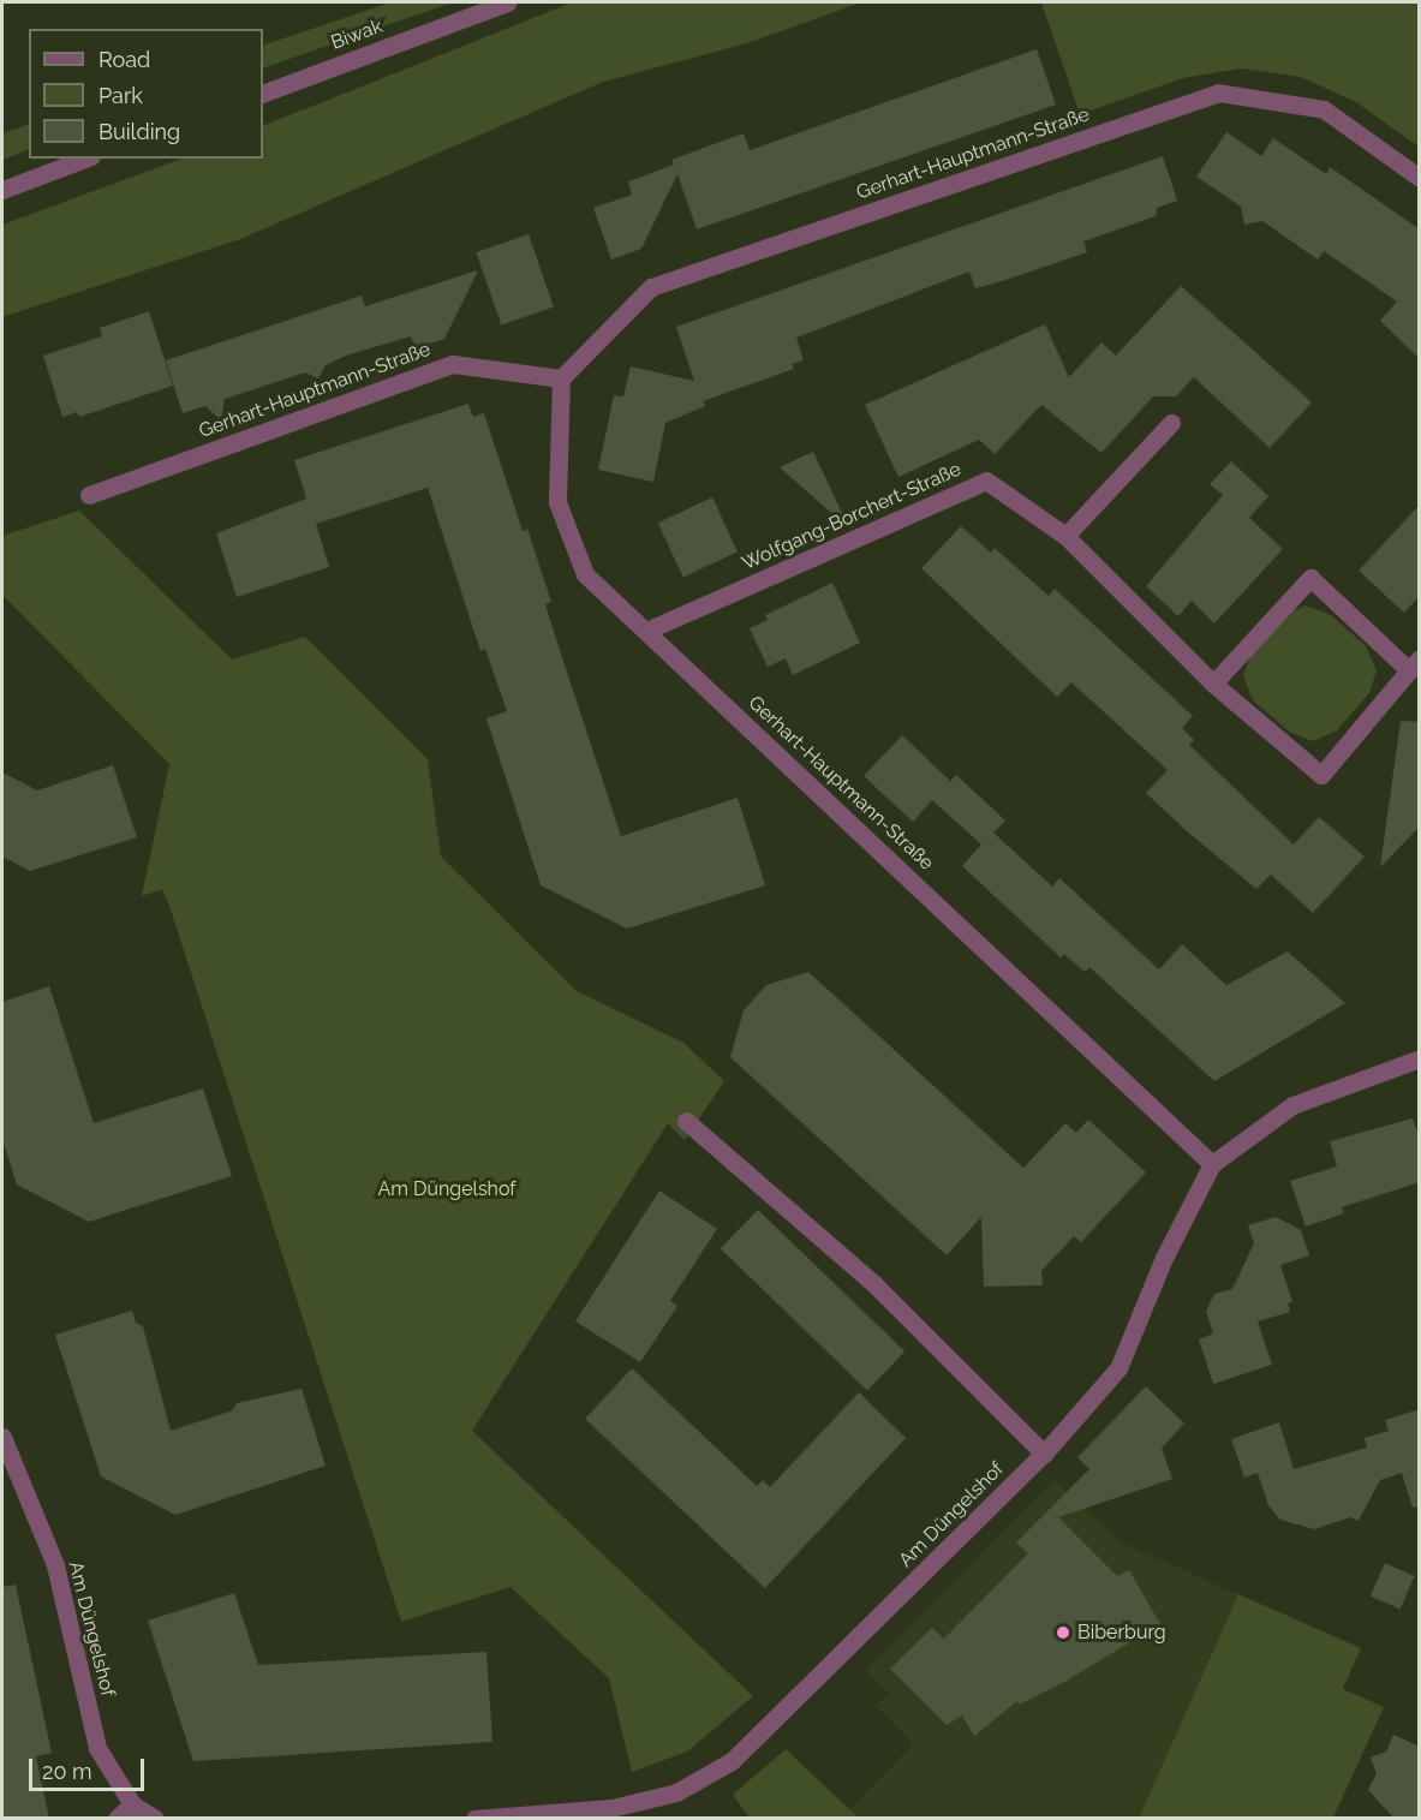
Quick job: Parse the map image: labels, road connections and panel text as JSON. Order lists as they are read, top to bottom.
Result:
{
  "streets": {
    "street": [
      "Biwak",
      "Gerhart-Hauptmann-Straße",
      "Wolfgang-Borchert-Straße",
      "Am Düngelshof"
    ]
  },
  "crossings": [
    ["Gerhart-Hauptmann-Straße", "Wolfgang-Borchert-Straße"]
  ],
  "parks": ["Am Düngelshof"],
  "places": ["Biberburg"],
  "legend": ["Road", "Park", "Building"],
  "scale_bar": "20 m"
}
